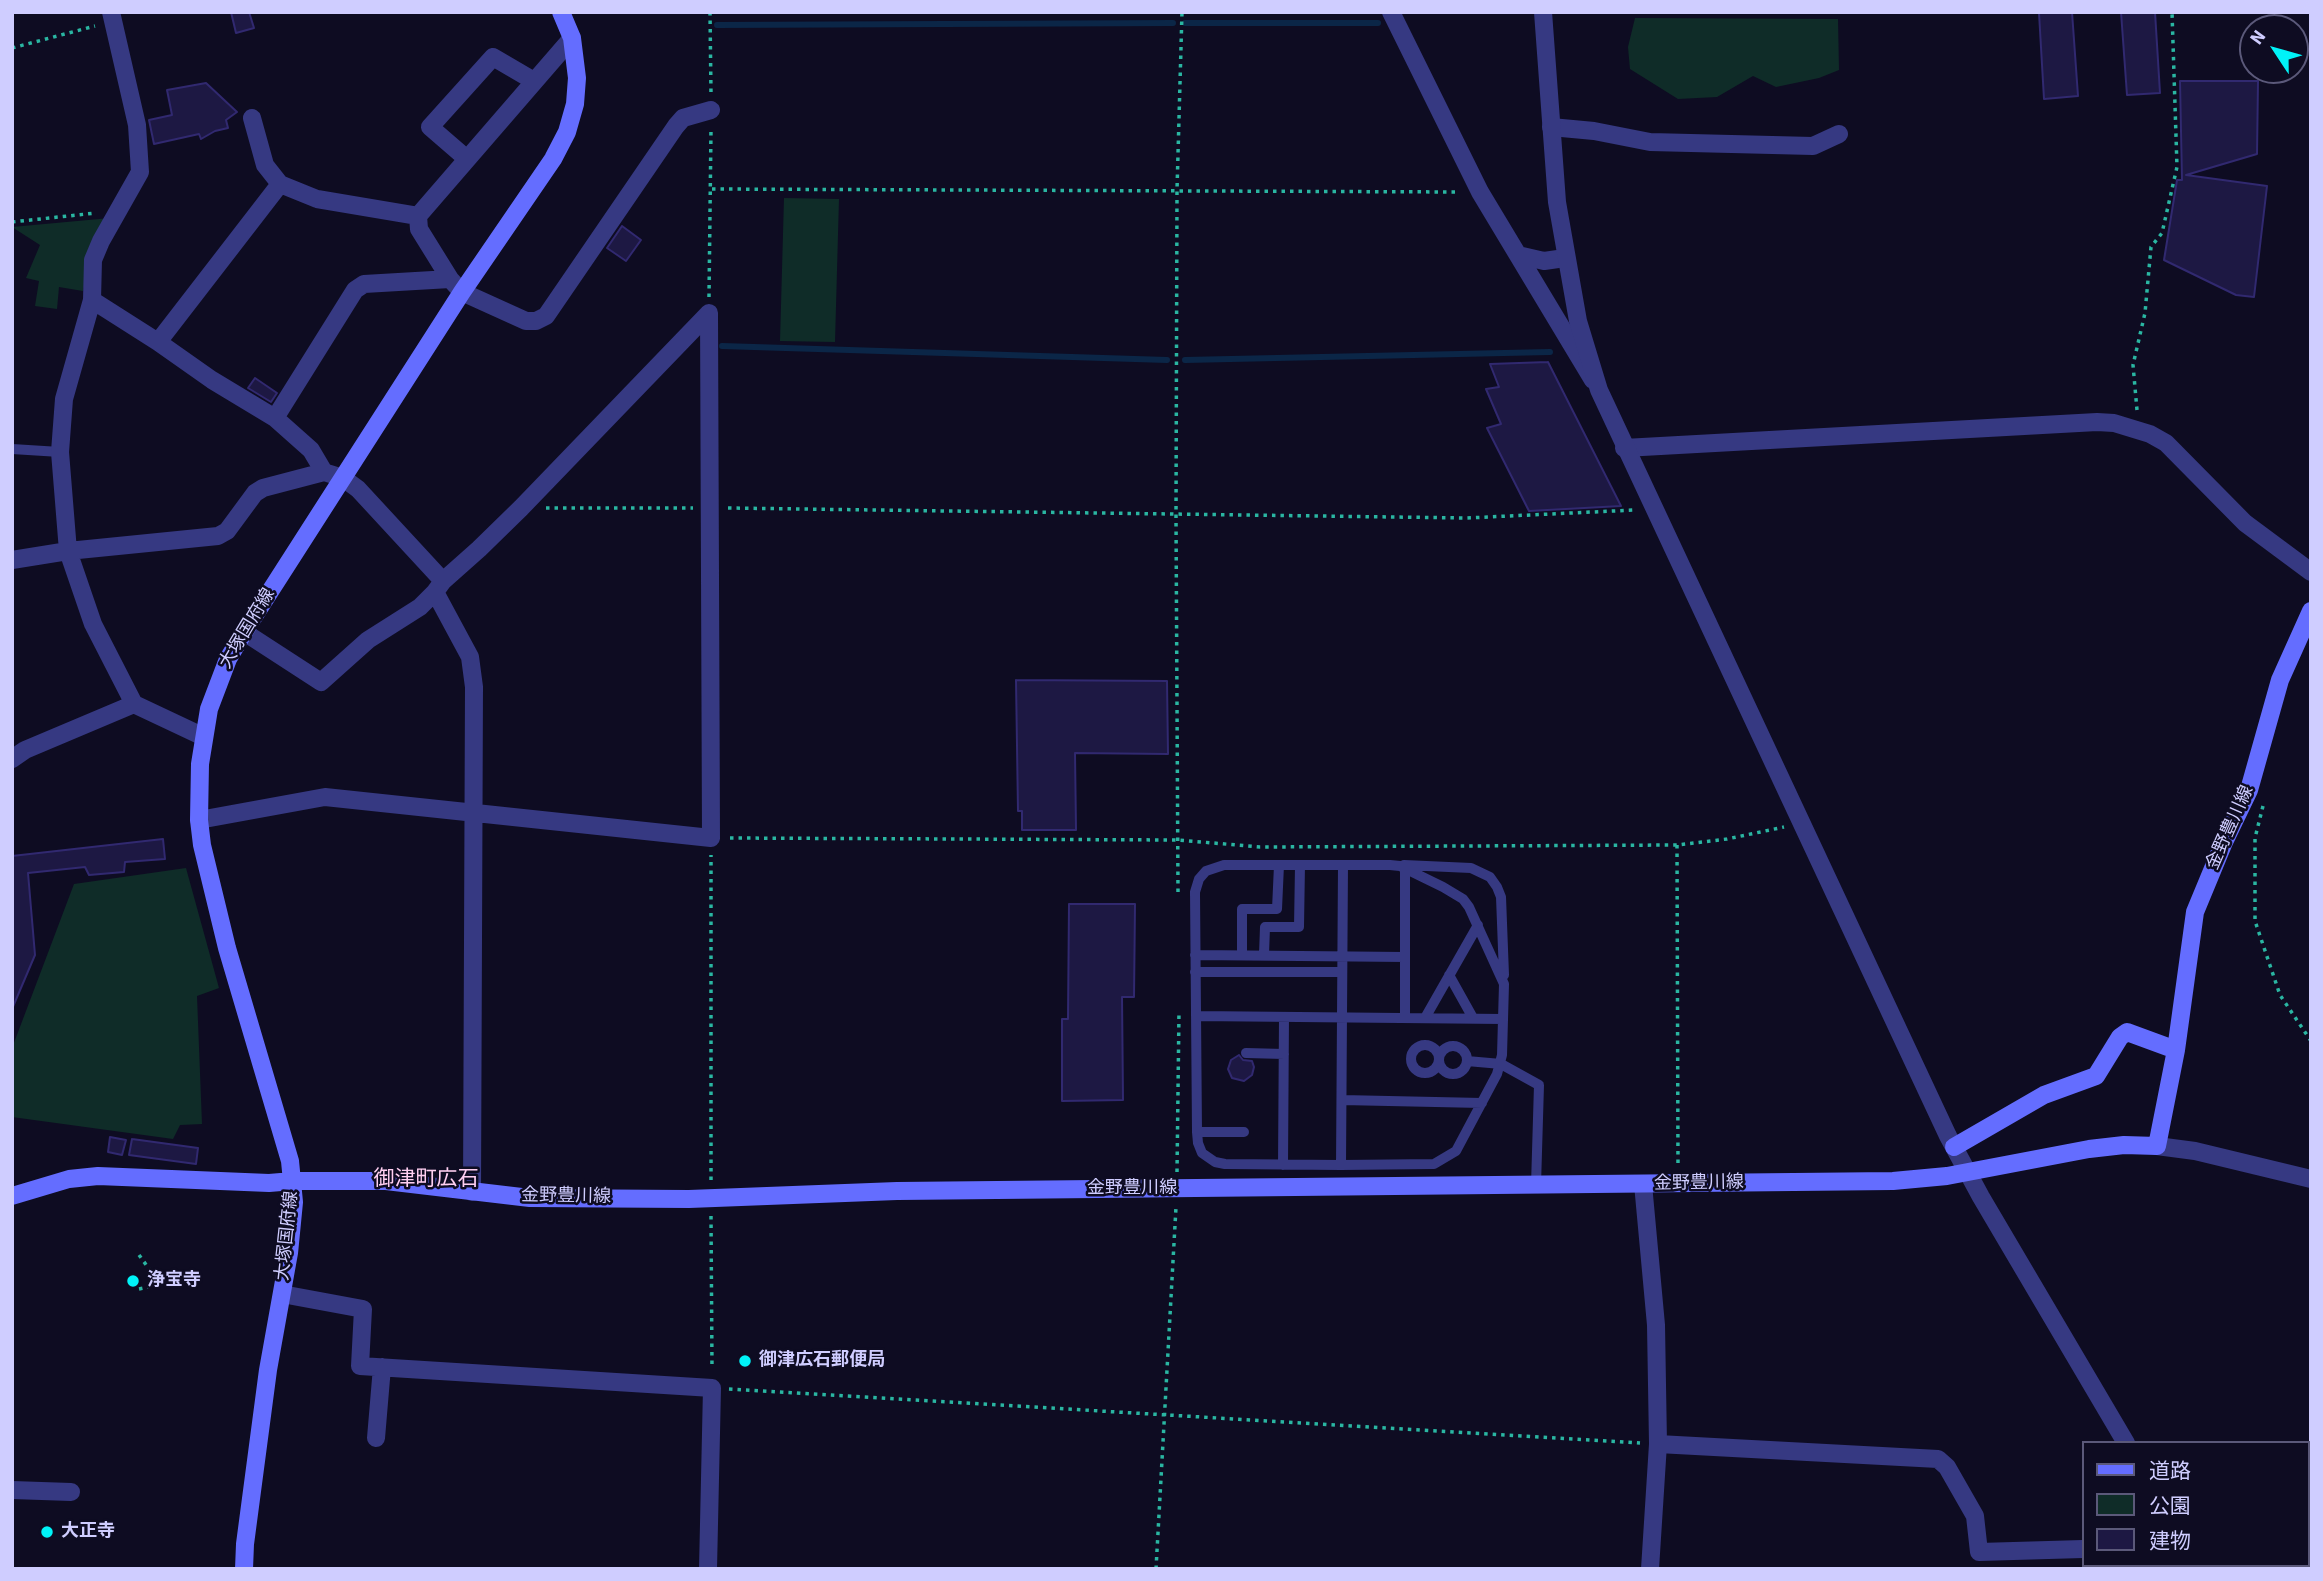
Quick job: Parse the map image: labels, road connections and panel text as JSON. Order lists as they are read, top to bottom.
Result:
{
  "streets": {
    "main road": ["大塚国府線", "金野豊川線"]
  },
  "crossings": [
    ["大塚国府線", "金野豊川線"]
  ],
  "districts": ["御津町広石"],
  "places": ["浄宝寺", "御津広石郵便局", "大正寺"],
  "legend": ["道路", "公園", "建物"],
  "north": "top left"
}
